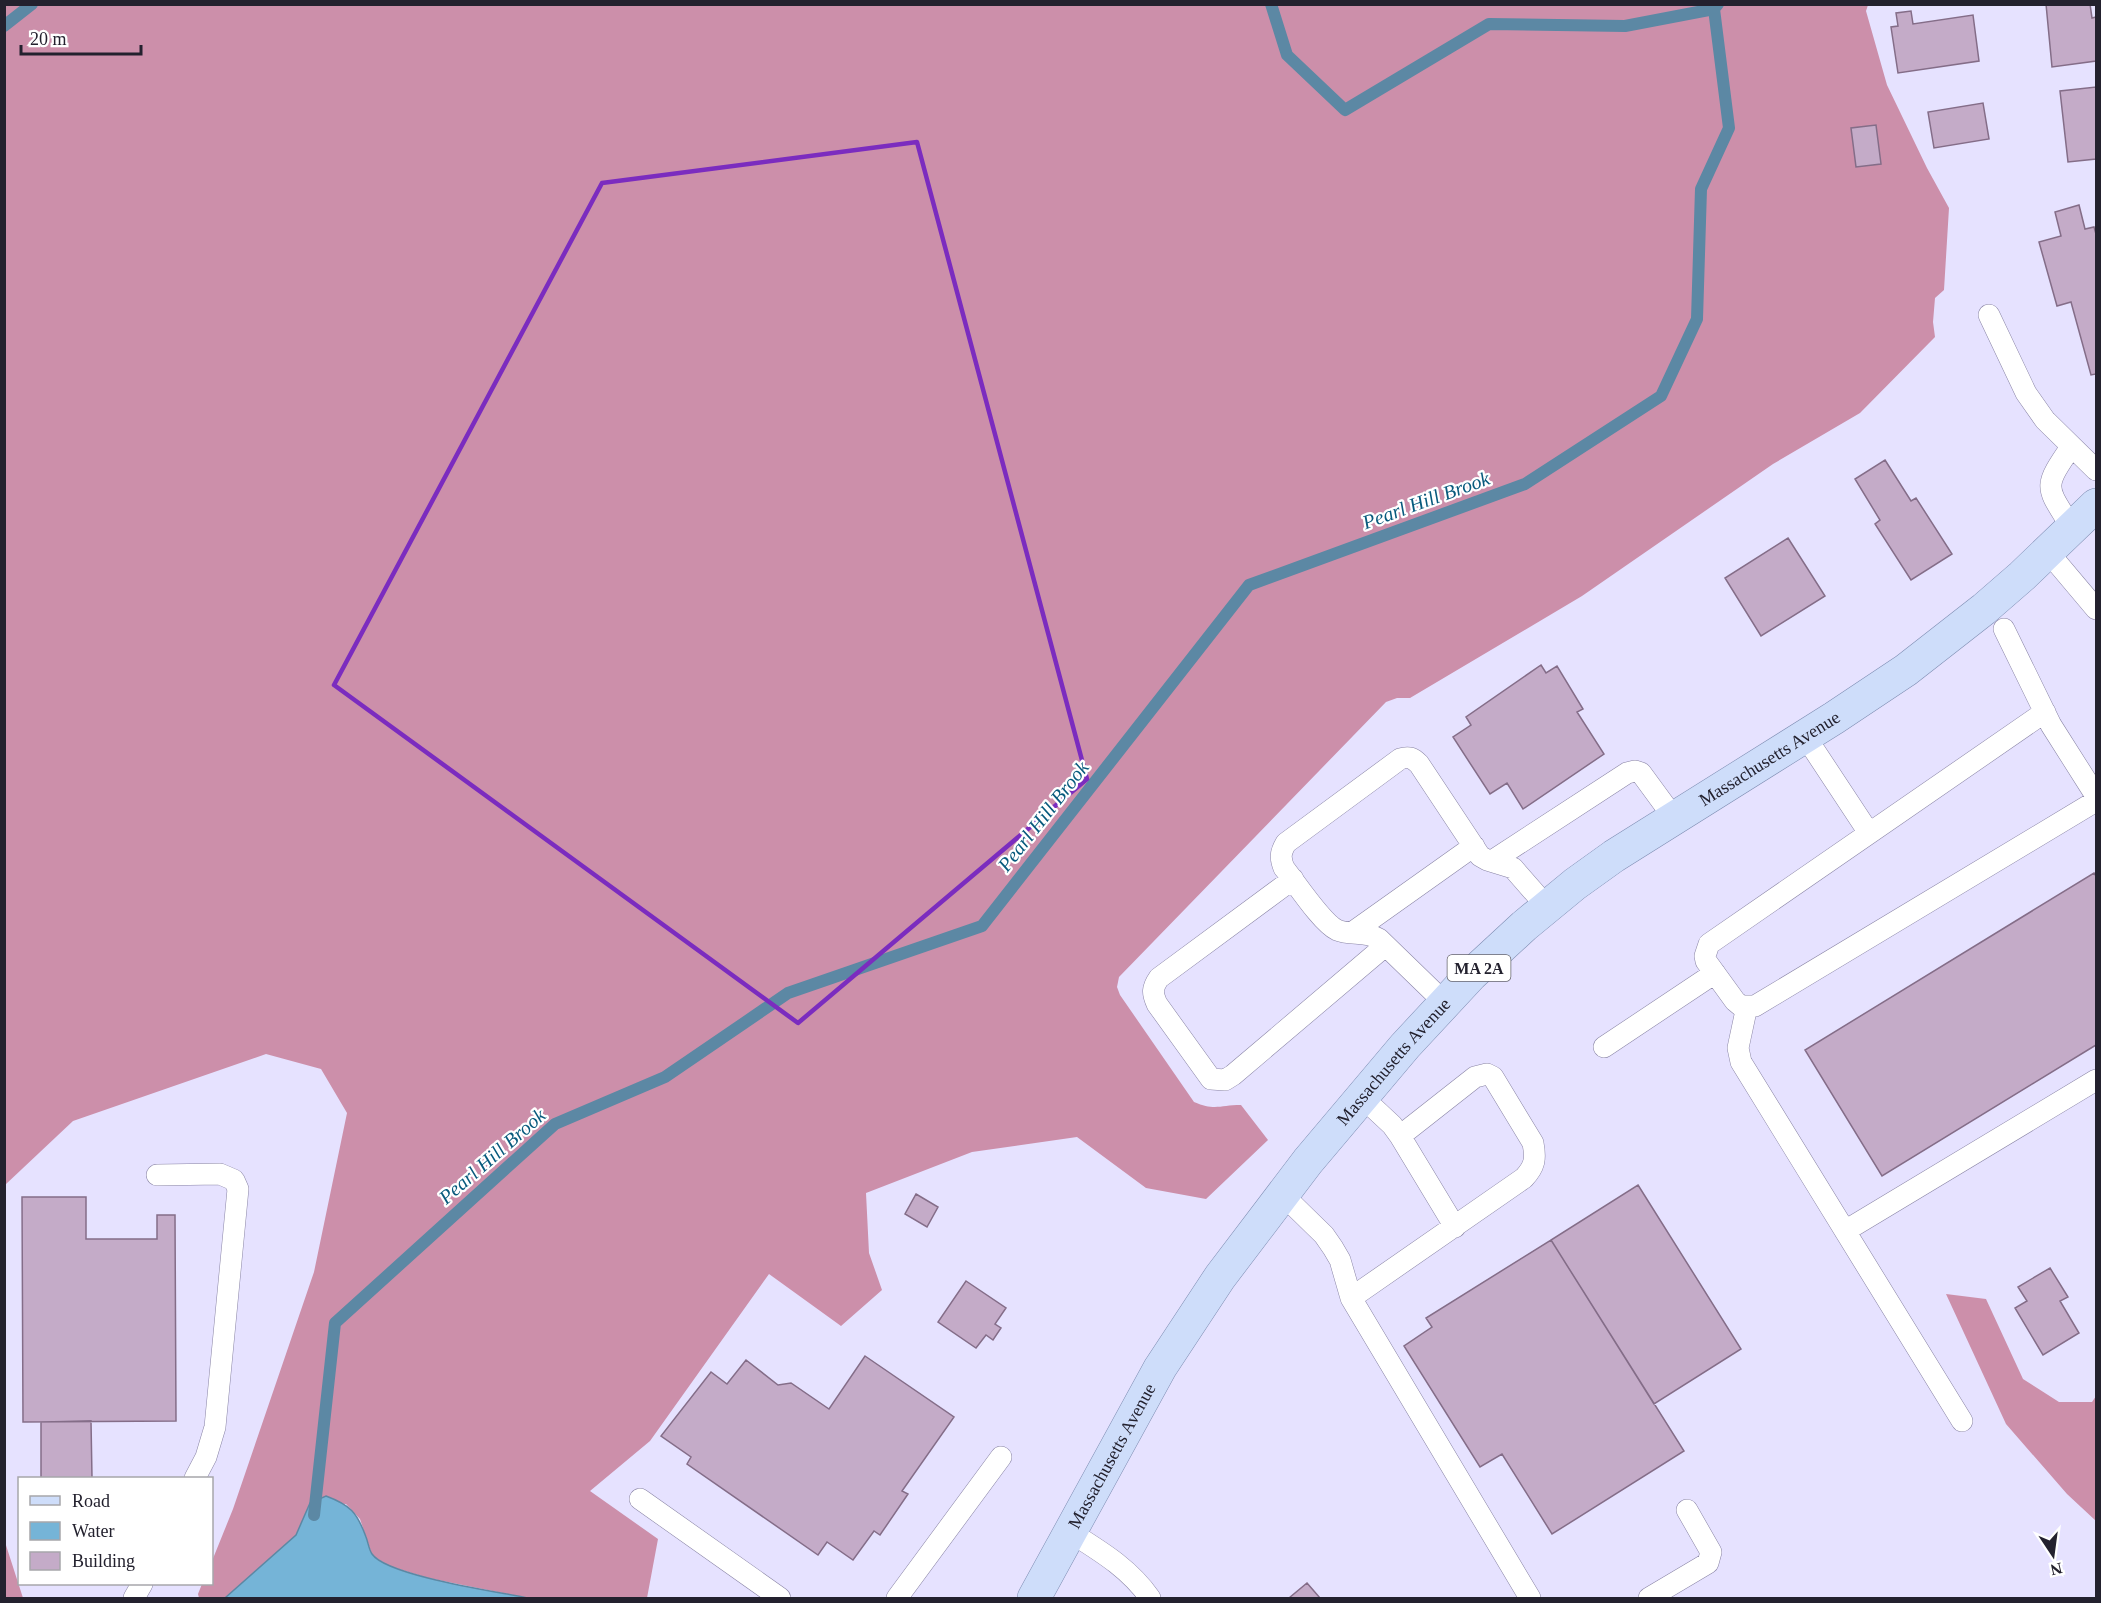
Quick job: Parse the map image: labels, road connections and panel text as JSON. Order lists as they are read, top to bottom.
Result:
{
  "streets": {
    "main road": ["Massachusetts Avenue", "MA 2A"]
  },
  "water": ["Pearl Hill Brook"],
  "legend": ["Road", "Water", "Building"],
  "scale_bar": "20 m",
  "north": "bottom"
}
